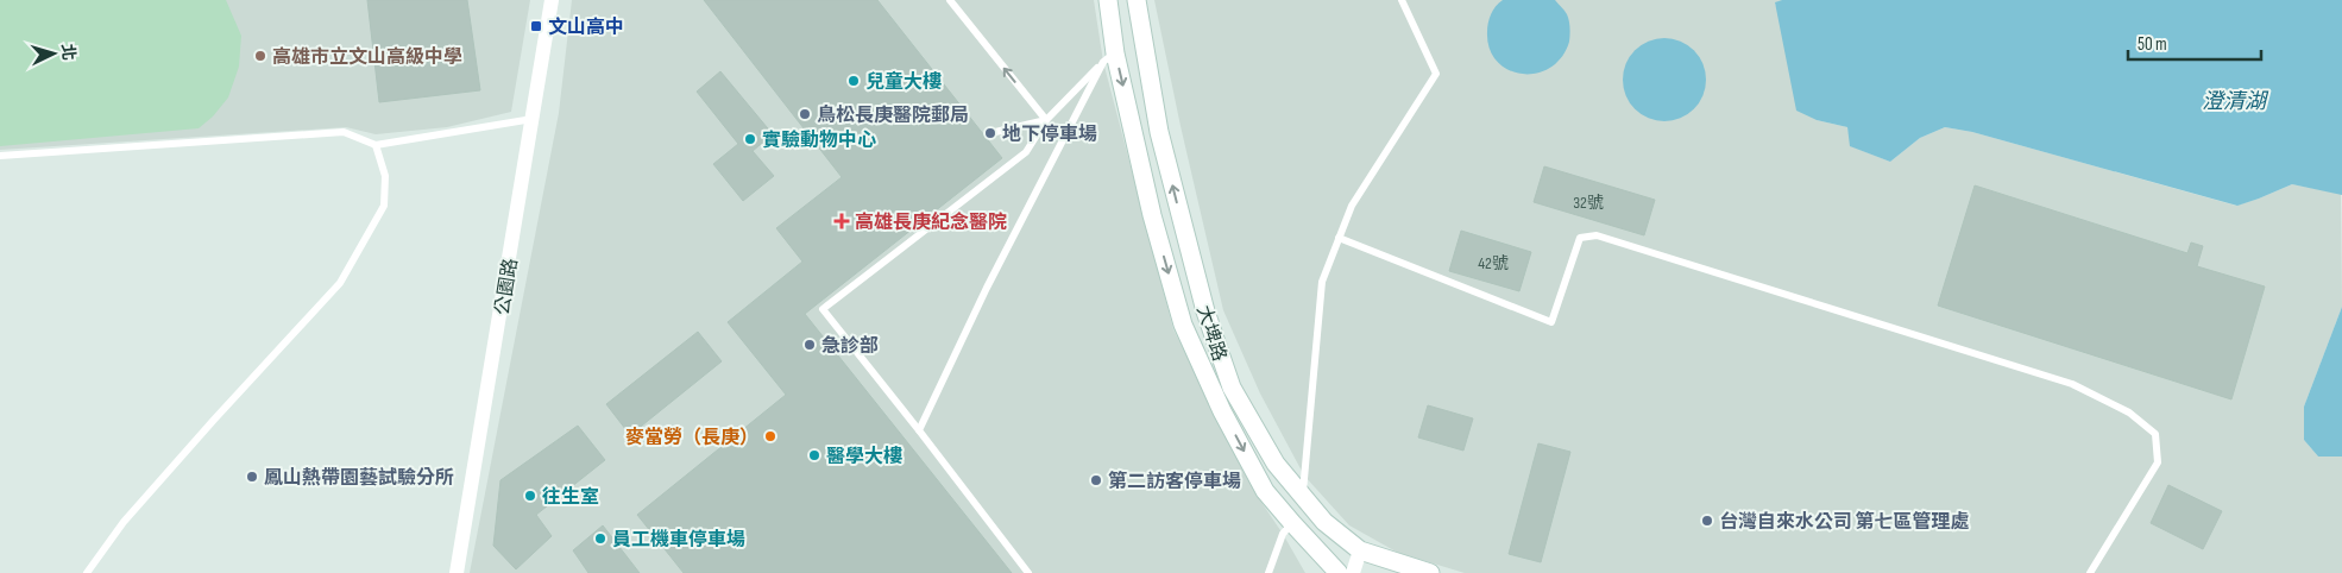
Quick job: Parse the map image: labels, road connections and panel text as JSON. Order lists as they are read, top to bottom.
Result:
{
  "streets": {
    "main road": ["大埤路"],
    "street": ["公園路"]
  },
  "water": ["澄清湖"],
  "places": {
    "transit": ["文山高中"],
    "other": [
      "高雄市立文山高級中學",
      "兒童大樓",
      "鳥松長庚醫院郵局",
      "地下停車場",
      "實驗動物中心",
      "急診部",
      "麥當勞（長庚）",
      "醫學大樓",
      "鳳山熱帶園藝試驗分所",
      "第二訪客停車場",
      "往生室",
      "台灣自來水公司 第七區管理處",
      "員工機車停車場"
    ],
    "health": ["高雄長庚紀念醫院"]
  },
  "house_numbers": ["32號", "42號"],
  "scale_bar": "50 m",
  "north": "right"
}
